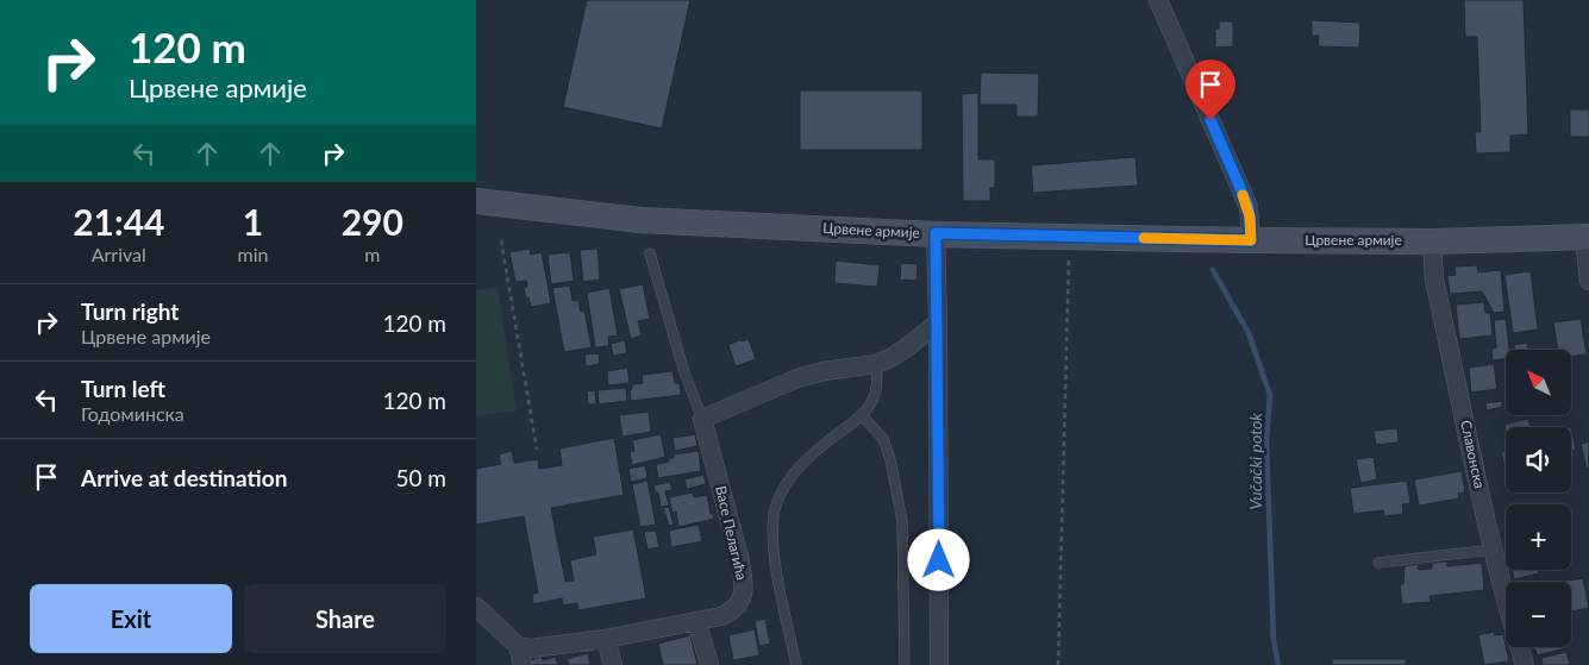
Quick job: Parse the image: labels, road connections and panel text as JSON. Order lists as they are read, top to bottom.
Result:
{
  "streets": {
    "main road": ["Црвене армије"],
    "street": ["Славонска", "Васе Пелагића"]
  },
  "crossings": [
    ["Црвене армије", "Славонска"]
  ],
  "water": ["Vučački potok"],
  "north": "top left",
  "page": {
    "turn": ["120 m", "Црвене армије"],
    "eta": [
      "21:44",
      "Arrival",
      "1",
      "min",
      "290",
      "m"
    ],
    "list": [
      {
        "name": "Turn right",
        "note": "Црвене армије",
        "value": "120 m"
      },
      {
        "name": "Turn left",
        "note": "Годоминска",
        "value": "120 m"
      },
      {
        "name": "Arrive at destination",
        "value": "50 m"
      }
    ],
    "map_buttons": ["+", "−"],
    "buttons": ["Exit", "Share"]
  }
}
